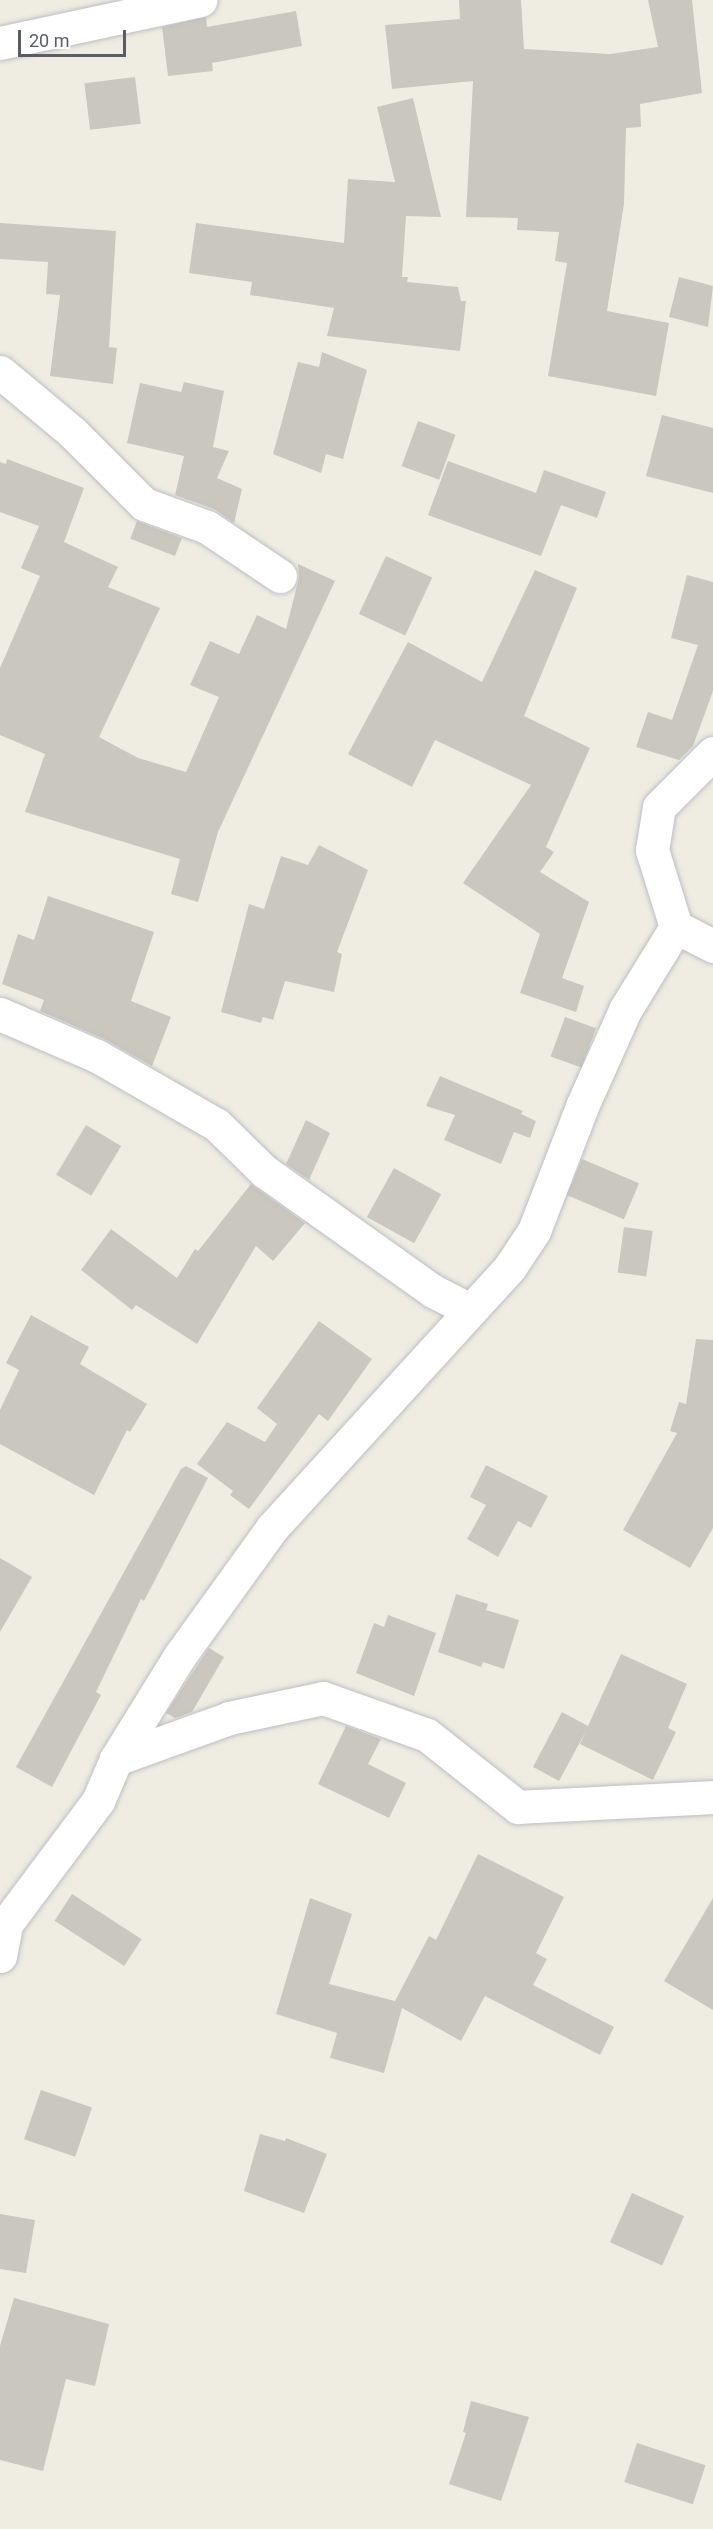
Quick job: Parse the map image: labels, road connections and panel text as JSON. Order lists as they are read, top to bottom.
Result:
{
  "scale_bar": "20 m"
}
